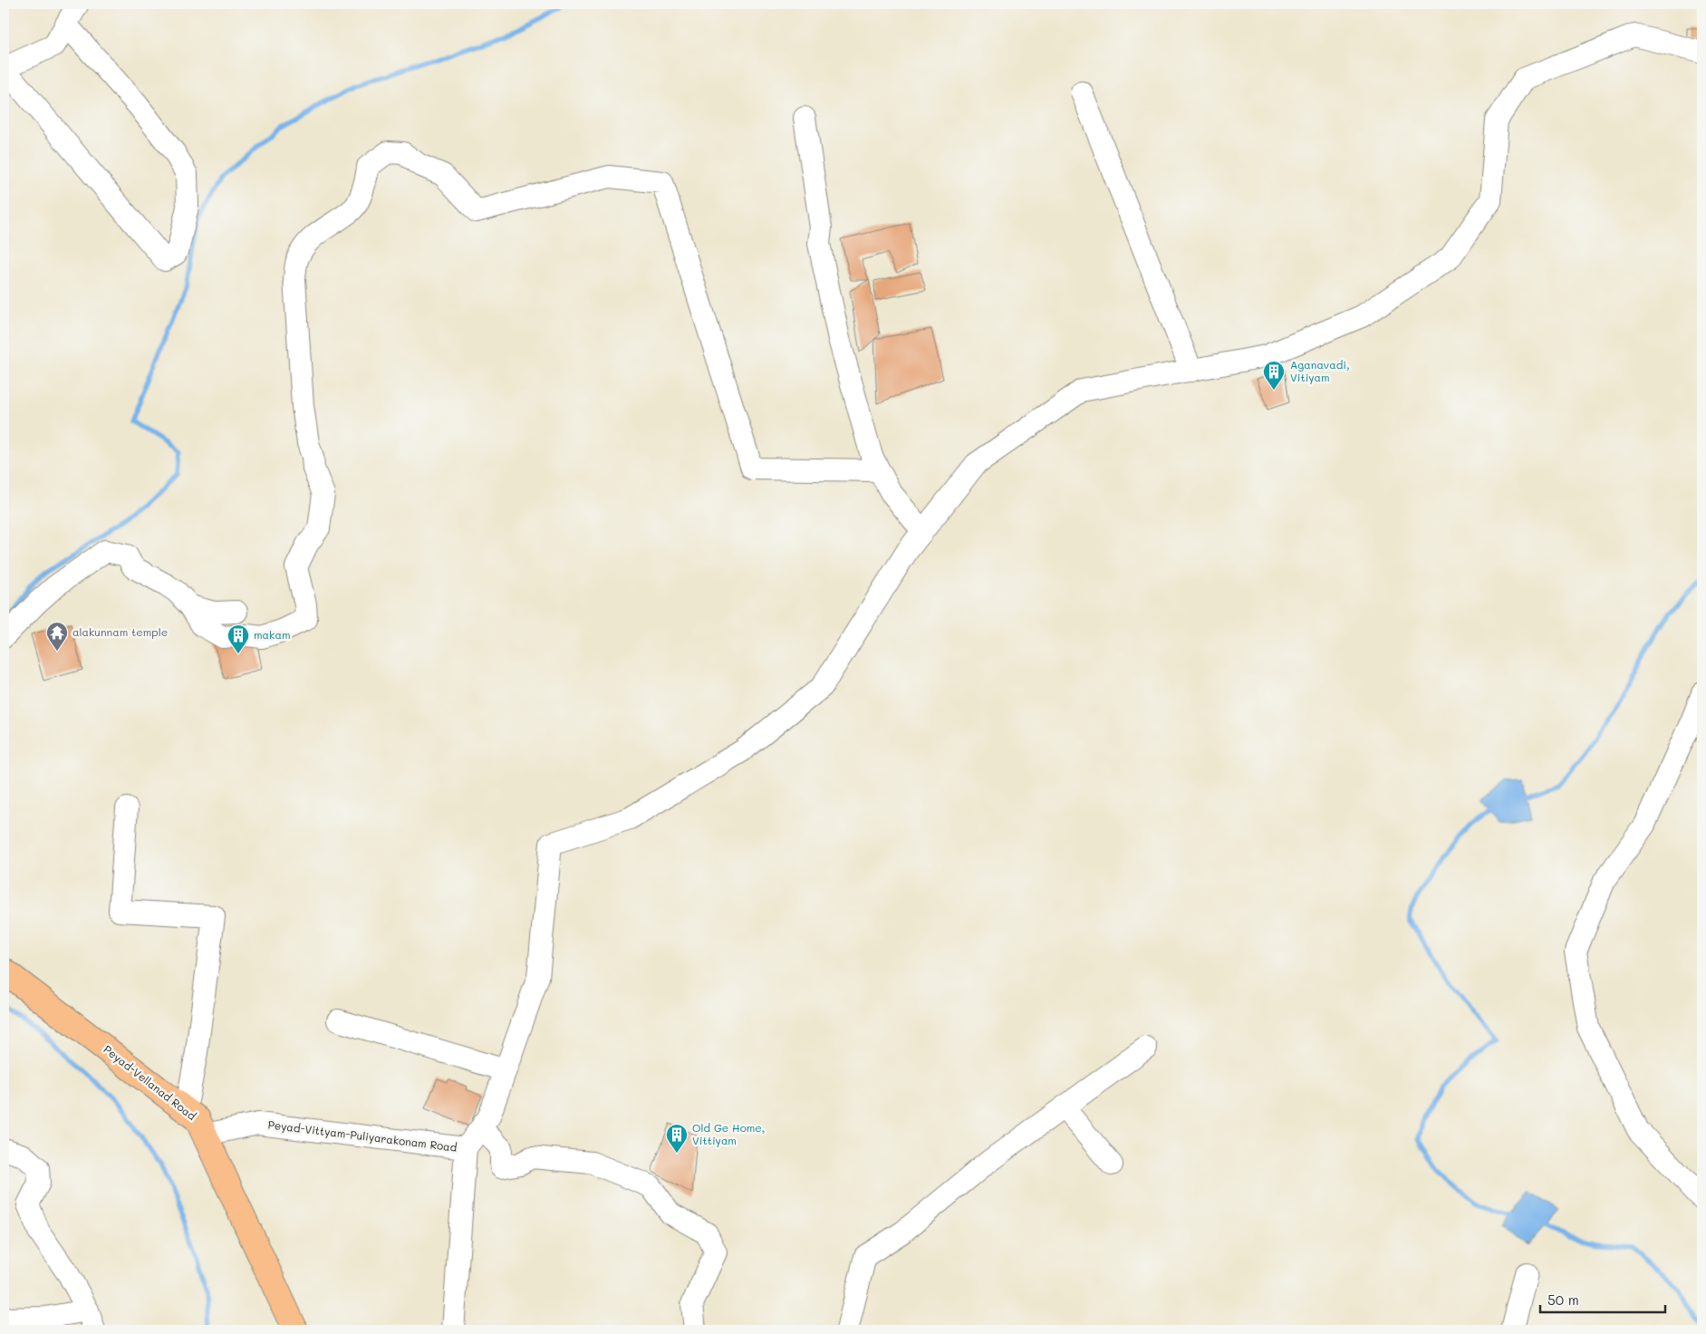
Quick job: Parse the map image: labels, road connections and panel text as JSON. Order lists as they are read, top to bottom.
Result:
{
  "streets": {
    "main road": ["Peyad-Vellanad Road"],
    "street": ["Peyad-Vittyam-Puliyarakonam Road"]
  },
  "crossings": [
    ["Peyad-Vellanad Road", "Peyad-Vittyam-Puliyarakonam Road"]
  ],
  "places": {
    "building": ["Aganavadi, Vitiyam", "makam", "Old Ge Home, Vittiyam"],
    "temple": ["alakunnam temple"]
  },
  "scale_bar": "50 m"
}
